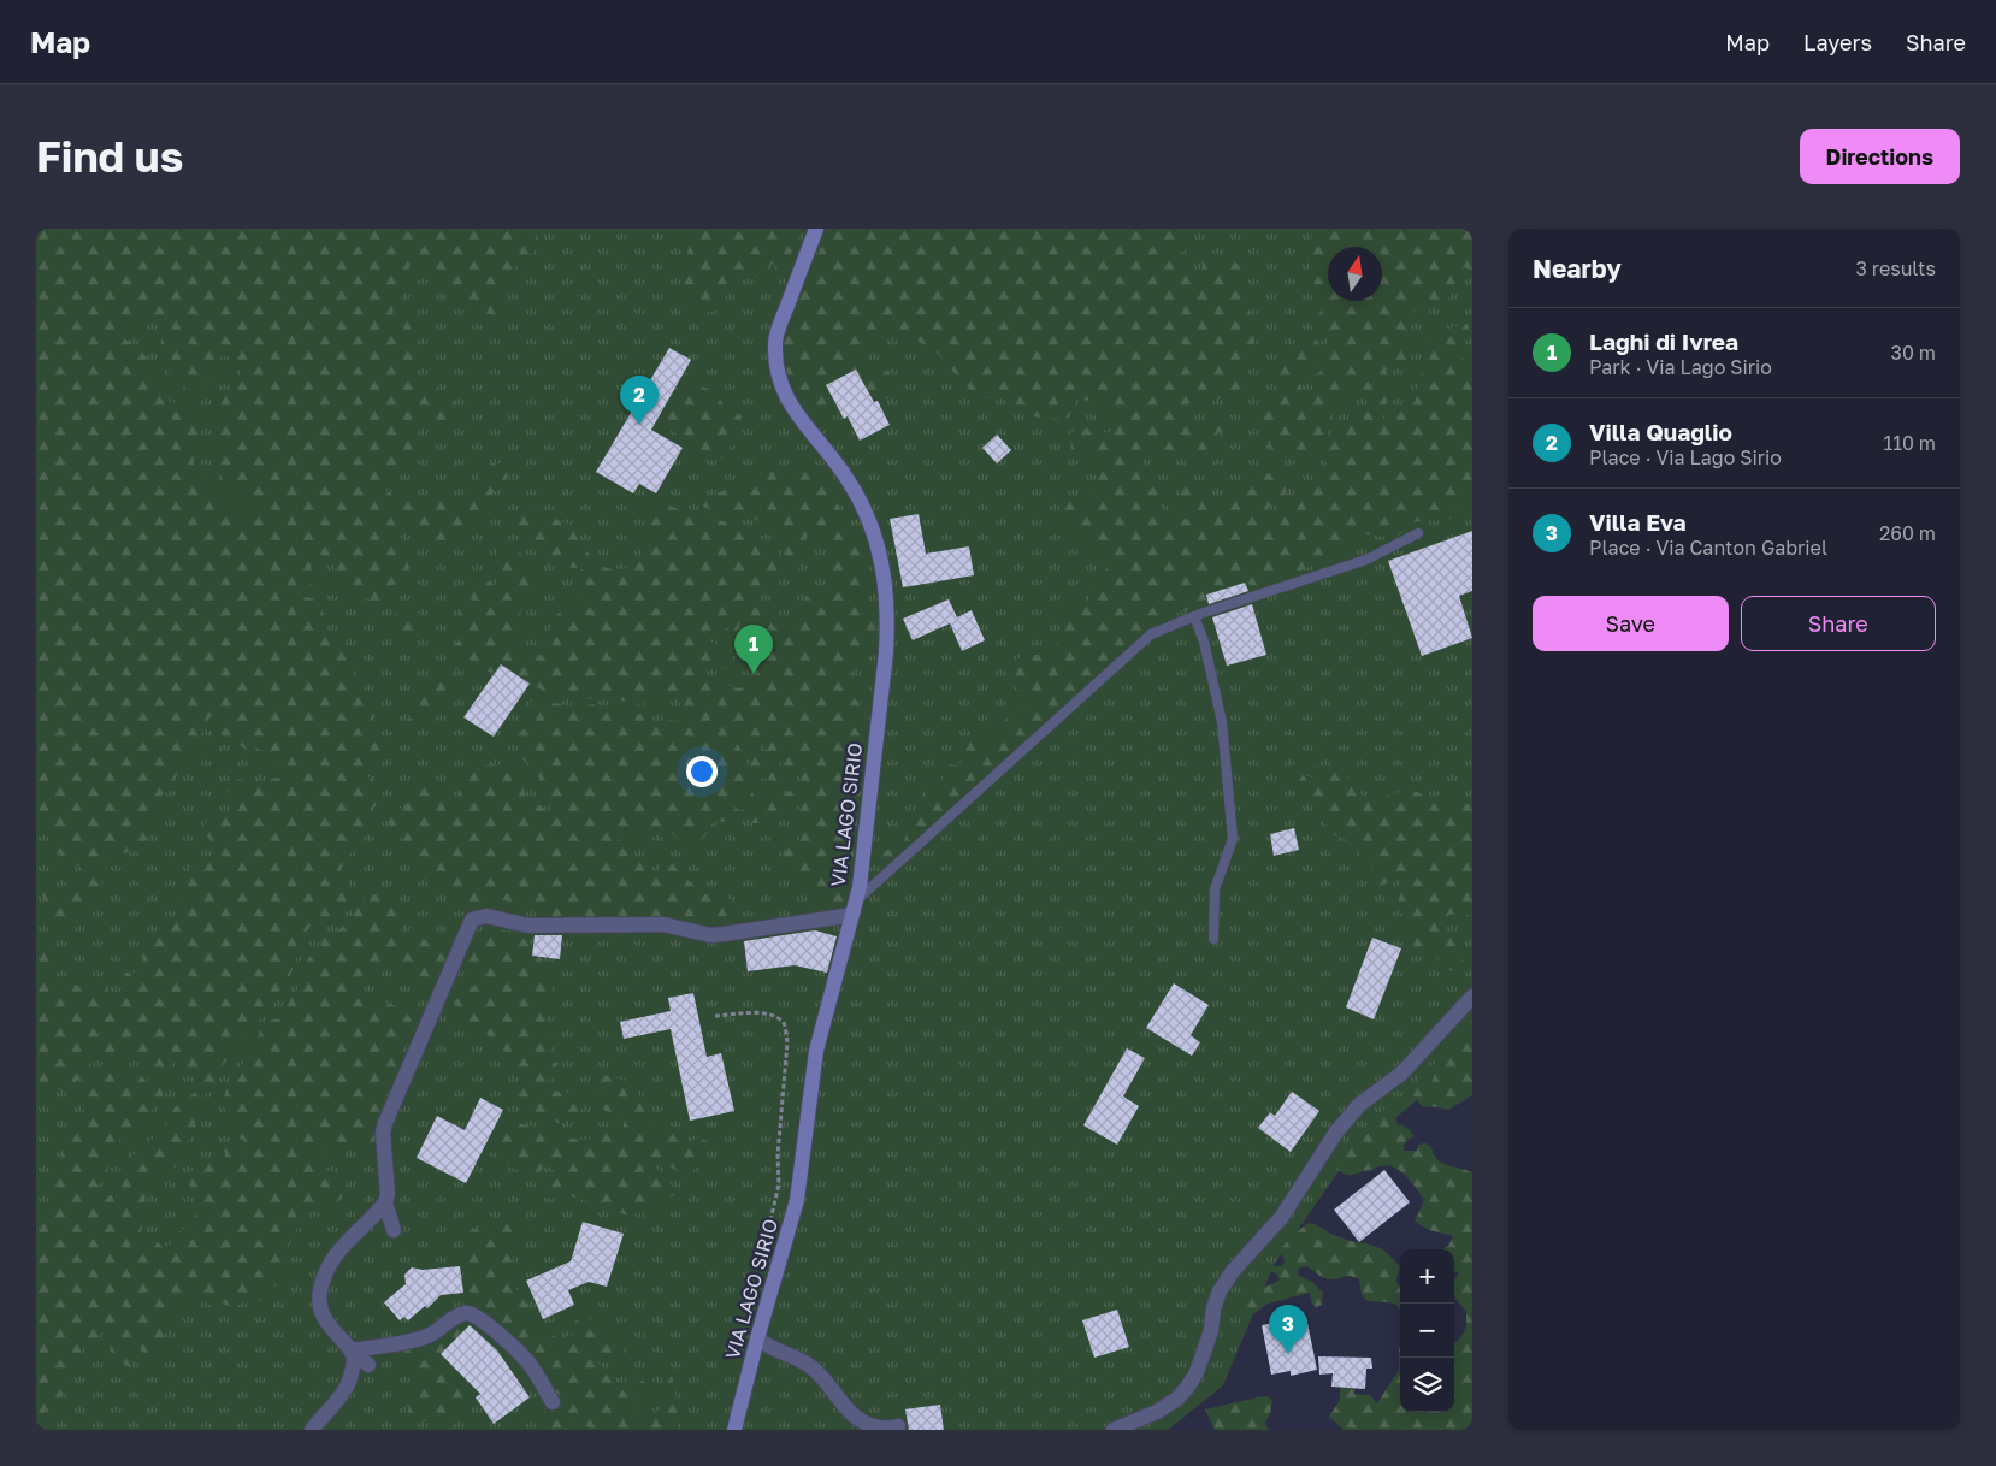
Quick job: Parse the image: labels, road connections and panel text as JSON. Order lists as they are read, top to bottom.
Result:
{
  "streets": {
    "main road": ["VIA LAGO SIRIO"]
  },
  "north": "top",
  "page": {
    "header": "Map",
    "nav": ["Map", "Layers", "Share"],
    "buttons": [
      "Directions",
      ["Save", "Share"]
    ],
    "title": "Find us",
    "heading": ["Nearby", "3 results"],
    "list": [
      {
        "mark": "1",
        "name": "Laghi di Ivrea",
        "note": "Park · Via Lago Sirio",
        "value": "30 m"
      },
      {
        "mark": "2",
        "name": "Villa Quaglio",
        "note": "Place · Via Lago Sirio",
        "value": "110 m"
      },
      {
        "mark": "3",
        "name": "Villa Eva",
        "note": "Place · Via Canton Gabriel",
        "value": "260 m"
      }
    ],
    "pins": ["2", "1", "3"],
    "map_buttons": ["+", "−"]
  }
}
